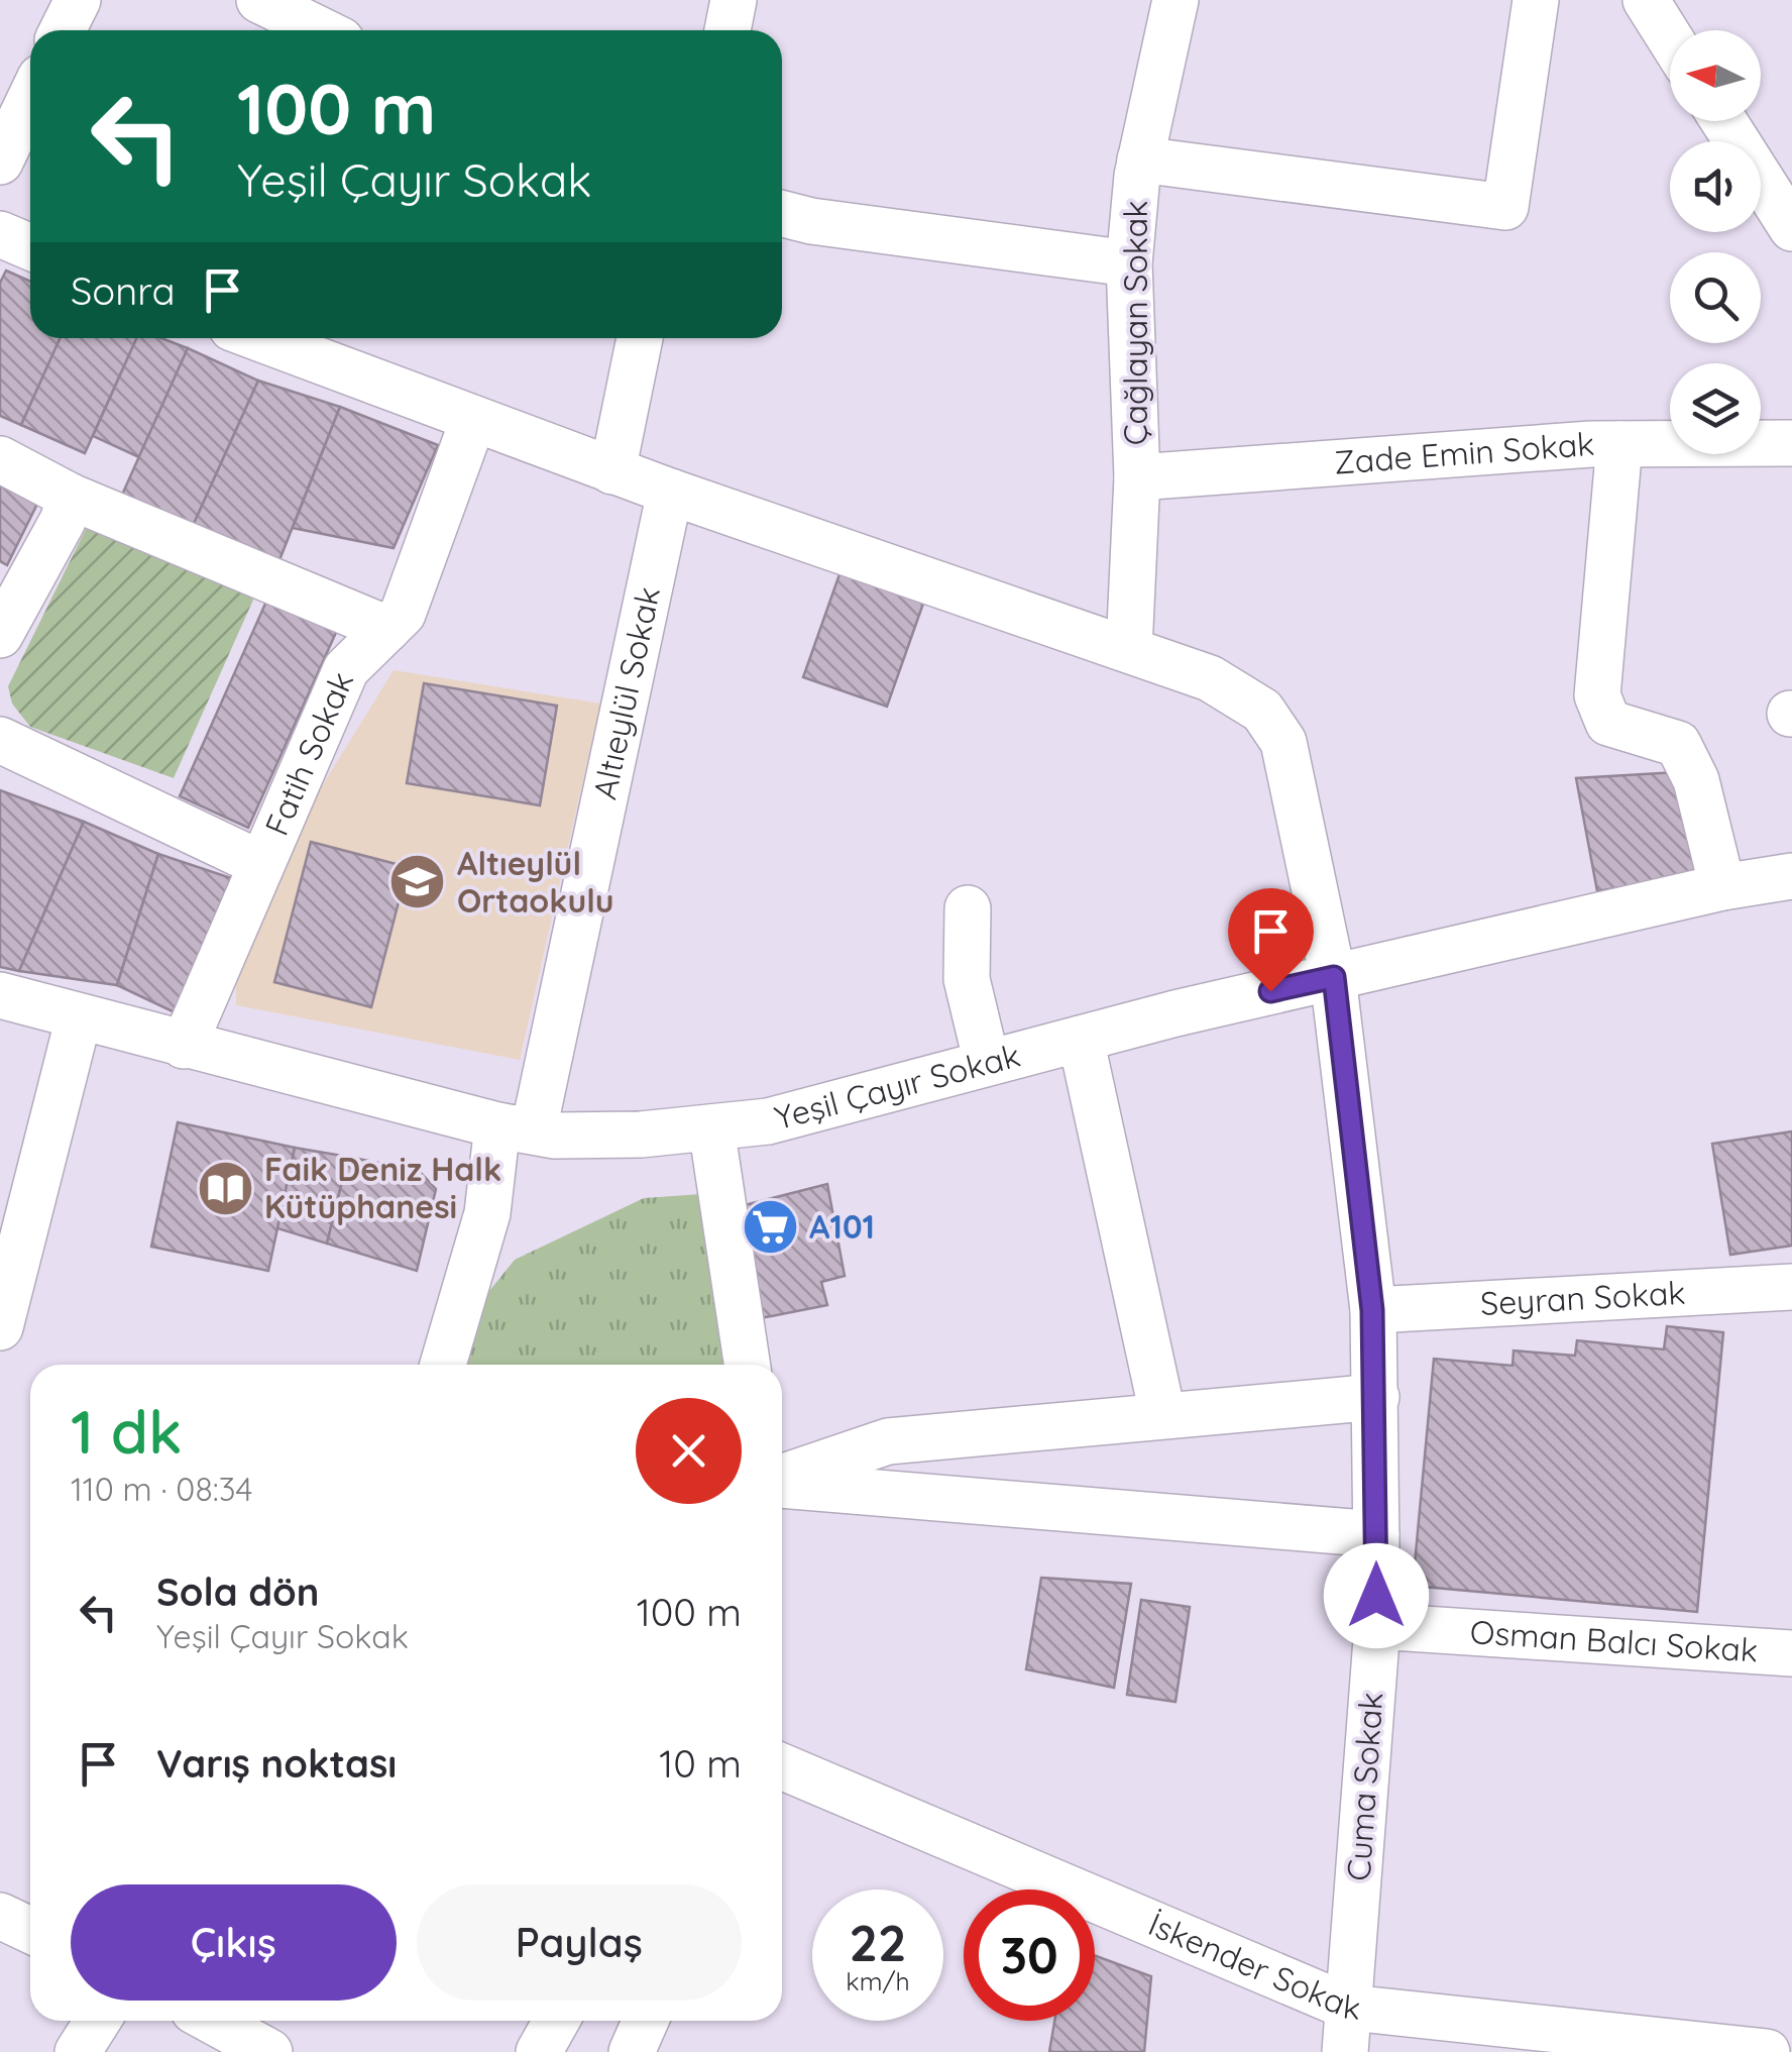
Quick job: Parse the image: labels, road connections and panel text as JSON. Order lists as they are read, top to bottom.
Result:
{
  "streets": {
    "street": [
      "Çağlayan Sokak",
      "Zade Emin Sokak",
      "Altıeylül Sokak",
      "Fatih Sokak",
      "Yeşil Çayır Sokak",
      "Seyran Sokak",
      "Osman Balcı Sokak",
      "Cuma Sokak",
      "İskender Sokak"
    ]
  },
  "crossings": [
    ["Çağlayan Sokak", "Zade Emin Sokak"],
    ["Çağlayan Sokak", "Cuma Sokak"],
    ["Altıeylül Sokak", "Yeşil Çayır Sokak"],
    ["Altıeylül Sokak", "Cuma Sokak"],
    ["Fatih Sokak", "Yeşil Çayır Sokak"],
    ["Fatih Sokak", "Cuma Sokak"],
    ["Yeşil Çayır Sokak", "Cuma Sokak"],
    ["Seyran Sokak", "Cuma Sokak"],
    ["Osman Balcı Sokak", "Cuma Sokak"],
    ["Cuma Sokak", "İskender Sokak"]
  ],
  "places": {
    "school or university": ["Altıeylül Ortaokulu"],
    "library": ["Faik Deniz Halk Kütüphanesi"],
    "supermarket": ["A101"]
  },
  "north": "left",
  "page": {
    "turn": ["100 m", "Yeşil Çayır Sokak"],
    "then": "Sonra",
    "heading": ["1 dk", "110 m · 08:34"],
    "list": [
      {
        "name": "Sola dön",
        "note": "Yeşil Çayır Sokak",
        "value": "100 m"
      },
      {
        "name": "Varış noktası",
        "value": "10 m"
      }
    ],
    "buttons": ["Çıkış", "Paylaş"],
    "speed": "22 km/h",
    "limit": "30"
  }
}
